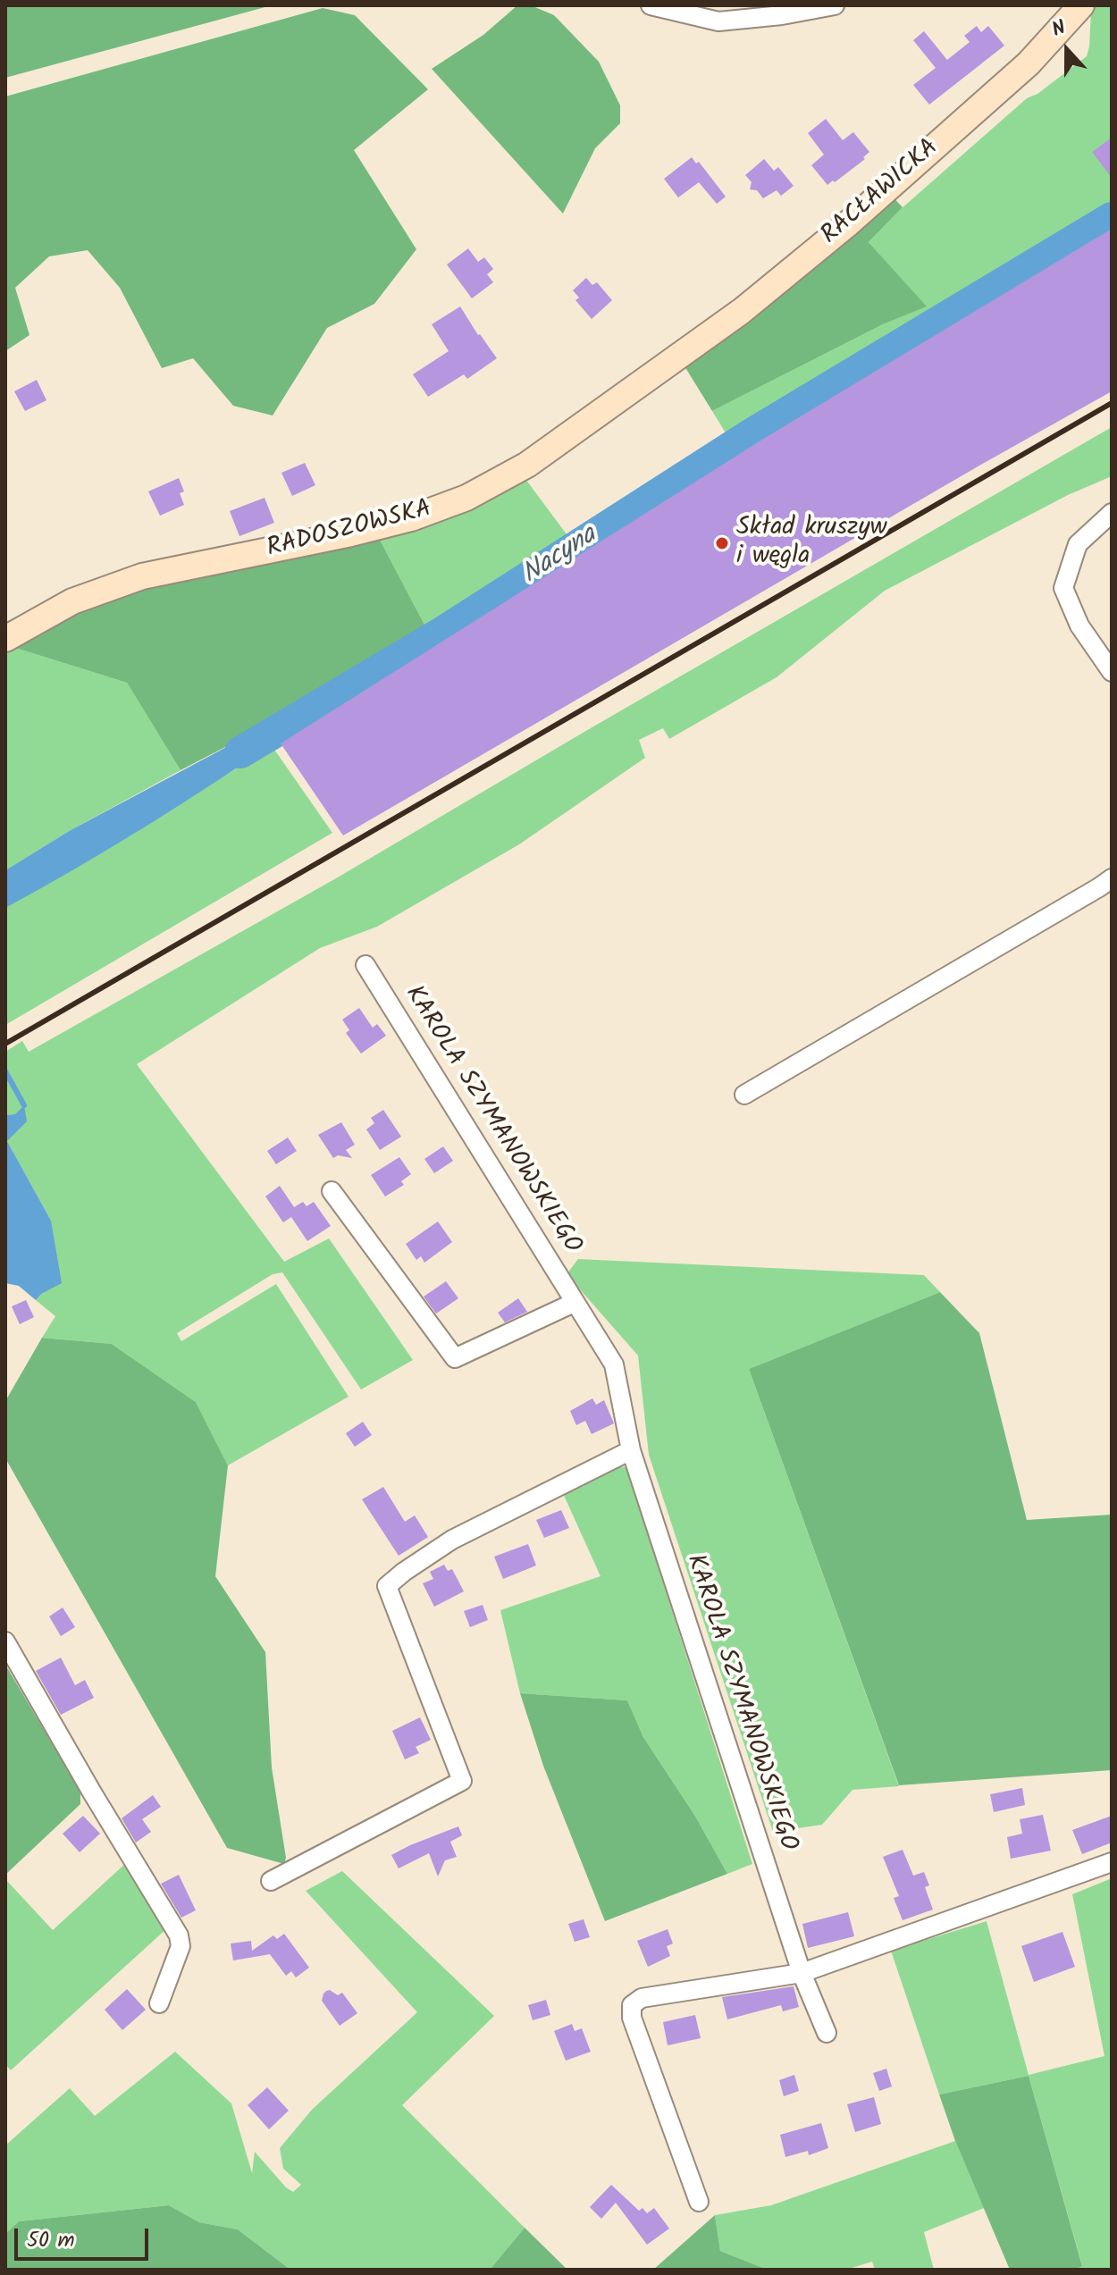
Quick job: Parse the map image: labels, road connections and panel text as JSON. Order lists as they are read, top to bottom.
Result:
{
  "streets": {
    "street": ["RACŁAWICKA", "RADOSZOWSKA", "KAROLA SZYMANOWSKIEGO"]
  },
  "crossings": [
    ["RACŁAWICKA", "RADOSZOWSKA"]
  ],
  "water": ["Nacyna"],
  "places": ["Skład kruszyw i węgla"],
  "scale_bar": "50 m",
  "north": "top"
}
